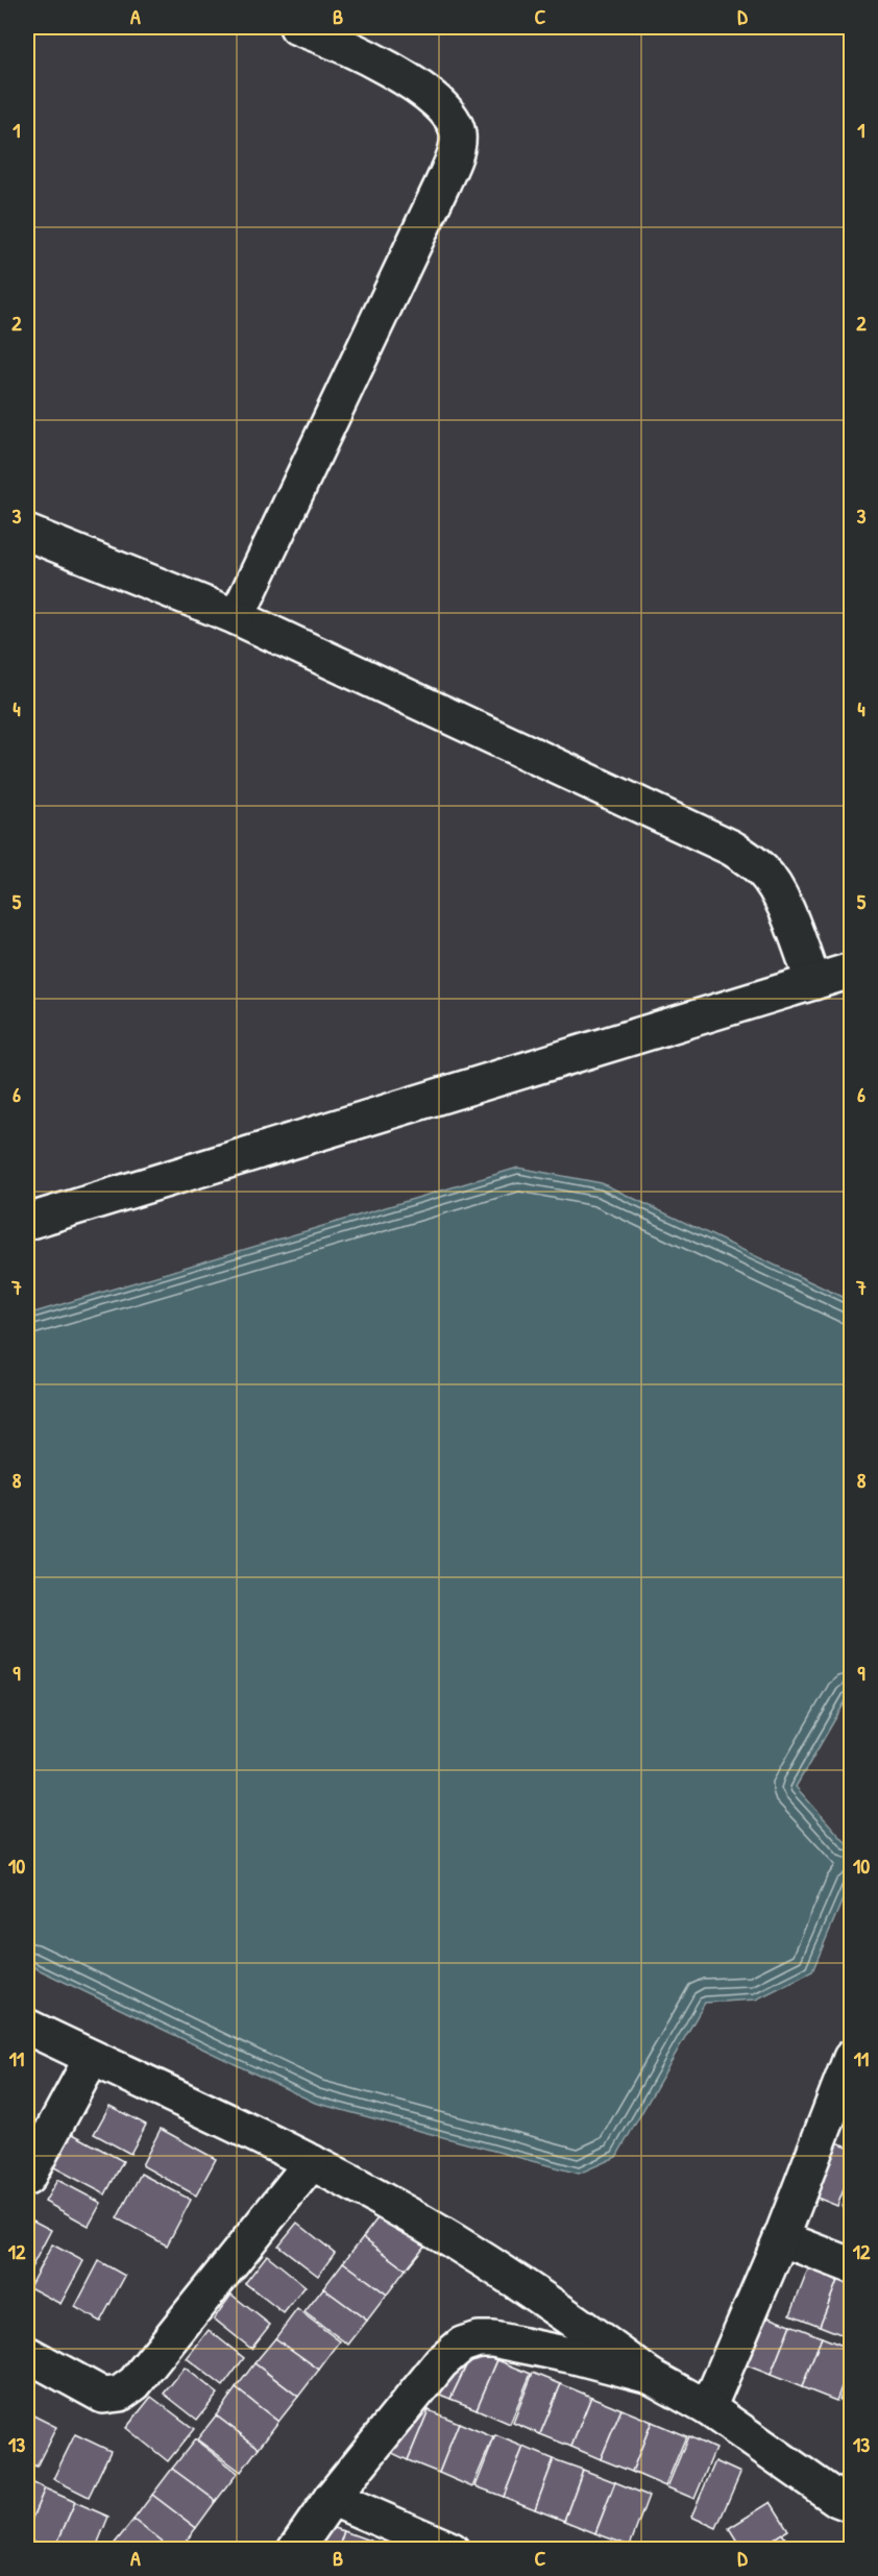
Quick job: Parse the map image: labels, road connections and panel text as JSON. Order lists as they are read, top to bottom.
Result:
{
  "grid": {
    "columns": [
      "A",
      "B",
      "C",
      "D"
    ],
    "rows": [
      "1",
      "2",
      "3",
      "4",
      "5",
      "6",
      "7",
      "8",
      "9",
      "10",
      "11",
      "12",
      "13"
    ]
  }
}
